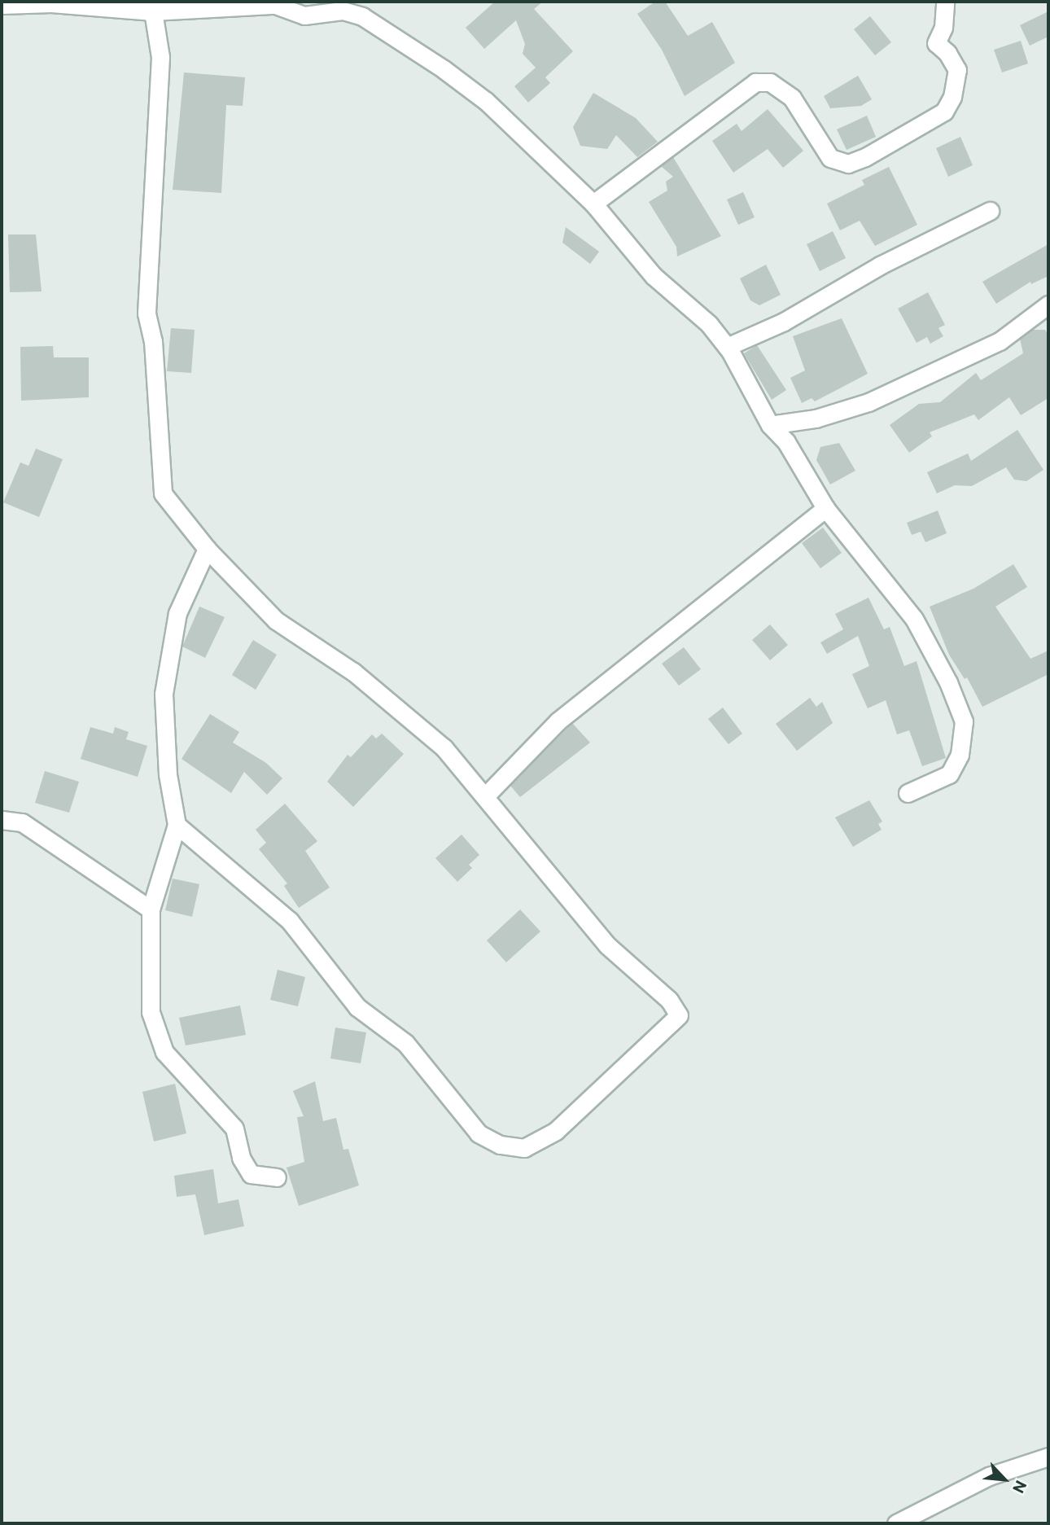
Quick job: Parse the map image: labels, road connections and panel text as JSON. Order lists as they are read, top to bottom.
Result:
{
  "north": "bottom right"
}
